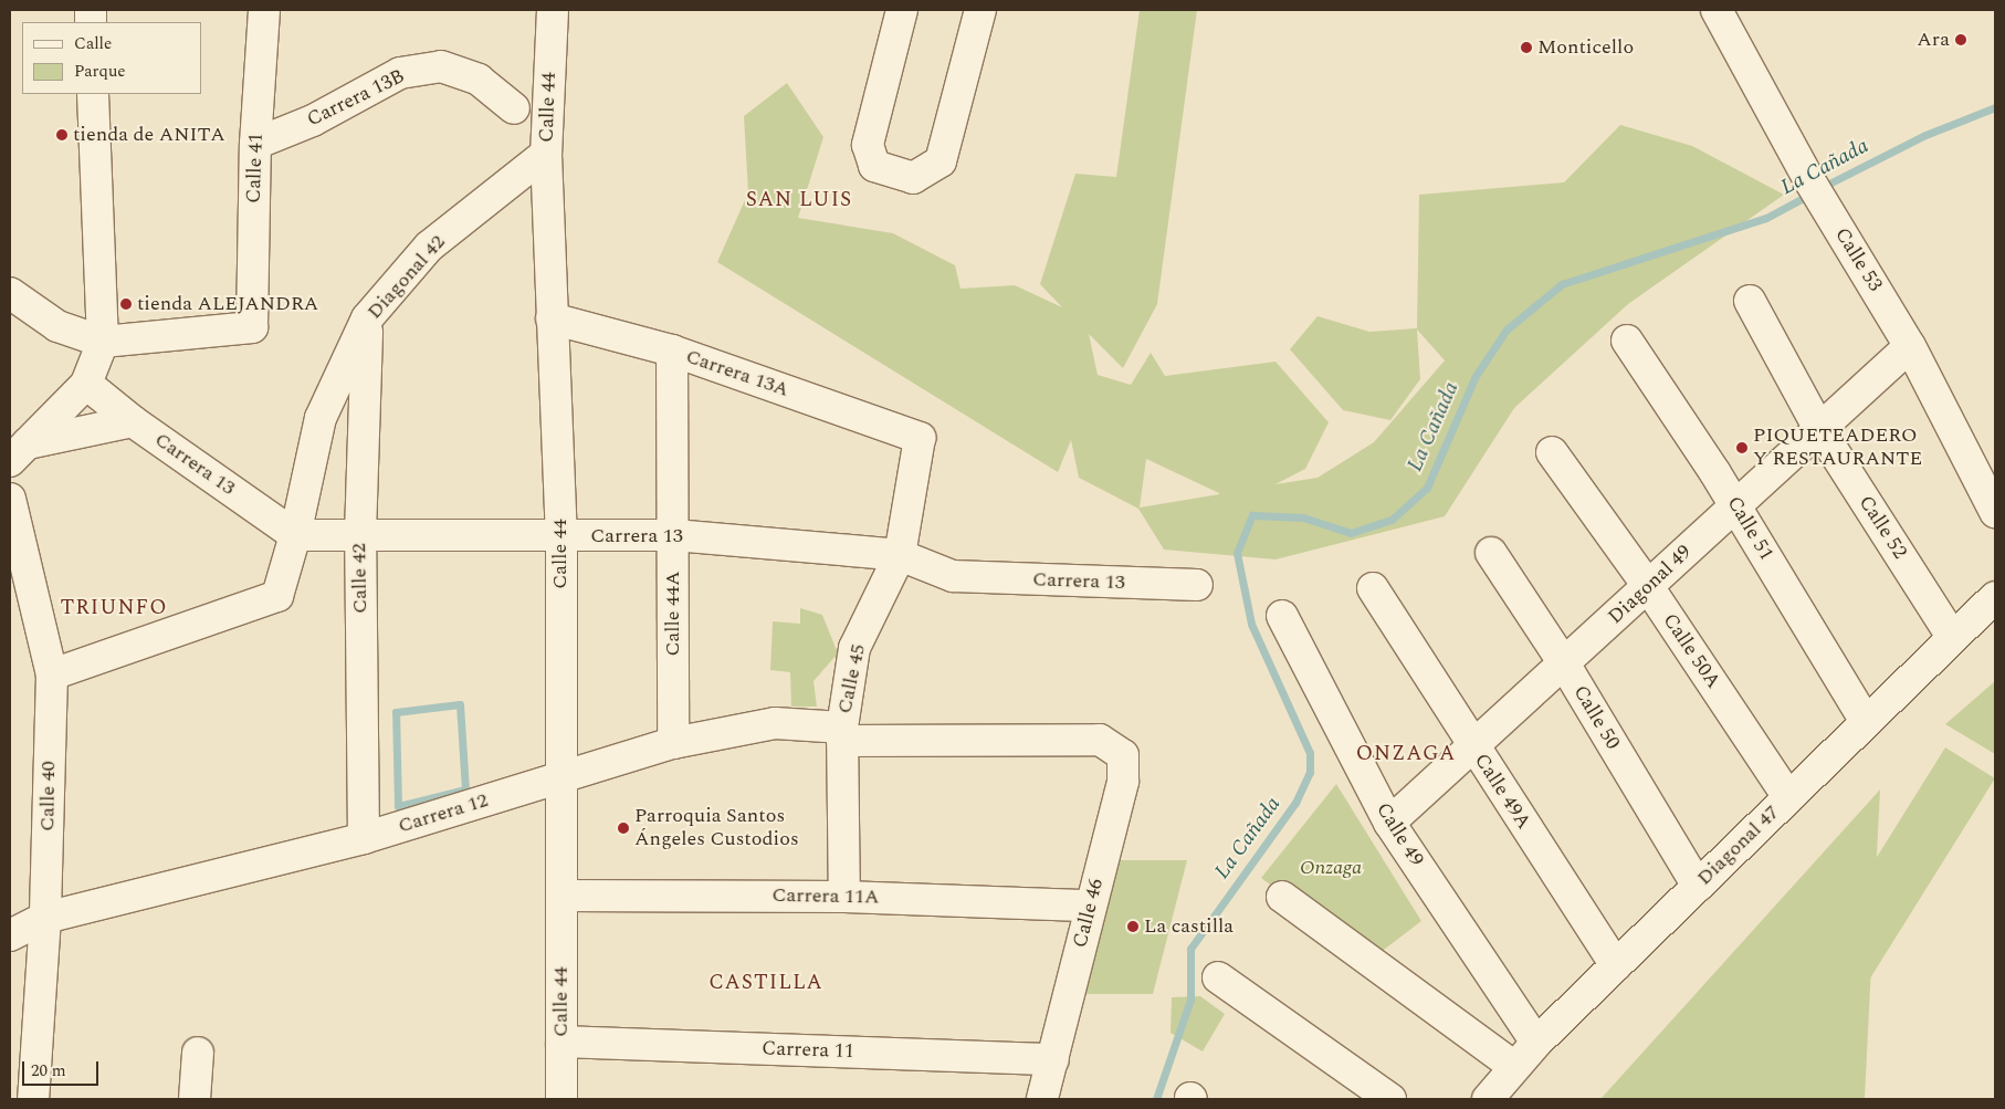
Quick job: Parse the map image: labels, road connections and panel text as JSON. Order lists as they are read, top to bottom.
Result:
{
  "streets": {
    "street": [
      "Carrera 13B",
      "Calle 44",
      "Calle 41",
      "Calle 53",
      "Diagonal 42",
      "Carrera 13A",
      "Carrera 13",
      "Calle 52",
      "Calle 51",
      "Calle 42",
      "Diagonal 49",
      "Calle 44A",
      "Calle 50A",
      "Calle 45",
      "Calle 50",
      "Calle 49A",
      "Calle 40",
      "Carrera 12",
      "Calle 49",
      "Diagonal 47",
      "Carrera 11A",
      "Calle 46",
      "Carrera 11"
    ]
  },
  "crossings": [
    ["Carrera 13B", "Calle 41"],
    ["Calle 44", "Diagonal 42"],
    ["Calle 44", "Carrera 13A"],
    ["Calle 44", "Carrera 13"],
    ["Calle 44", "Carrera 12"],
    ["Calle 44", "Carrera 11A"],
    ["Calle 44", "Carrera 11"],
    ["Calle 53", "Diagonal 49"],
    ["Diagonal 42", "Carrera 13"],
    ["Diagonal 42", "Calle 42"],
    ["Diagonal 42", "Calle 40"],
    ["Carrera 13A", "Calle 44A"],
    ["Carrera 13A", "Calle 45"],
    ["Carrera 13", "Calle 42"],
    ["Carrera 13", "Calle 44A"],
    ["Carrera 13", "Calle 45"],
    ["Calle 52", "Diagonal 49"],
    ["Calle 52", "Diagonal 47"],
    ["Calle 51", "Diagonal 49"],
    ["Calle 51", "Diagonal 47"],
    ["Calle 42", "Carrera 12"],
    ["Diagonal 49", "Calle 50A"],
    ["Diagonal 49", "Calle 50"],
    ["Diagonal 49", "Calle 49A"],
    ["Diagonal 49", "Calle 49"],
    ["Calle 44A", "Carrera 12"],
    ["Calle 50A", "Diagonal 47"],
    ["Calle 45", "Carrera 12"],
    ["Calle 45", "Carrera 11A"],
    ["Calle 50", "Diagonal 47"],
    ["Calle 49A", "Diagonal 47"],
    ["Calle 40", "Carrera 12"],
    ["Carrera 12", "Calle 46"],
    ["Calle 49", "Diagonal 47"],
    ["Carrera 11A", "Calle 46"],
    ["Calle 46", "Carrera 11"]
  ],
  "districts": [
    "SAN LUIS",
    "TRIUNFO",
    "ONZAGA",
    "CASTILLA"
  ],
  "water": ["La Cañada"],
  "parks": ["Onzaga"],
  "places": [
    "Ara",
    "Monticello",
    "tienda de ANITA",
    "tienda ALEJANDRA",
    "PIQUETEADERO Y RESTAURANTE",
    "Parroquia Santos Ángeles Custodios",
    "La castilla"
  ],
  "legend": ["Calle", "Parque"],
  "scale_bar": "20 m"
}
